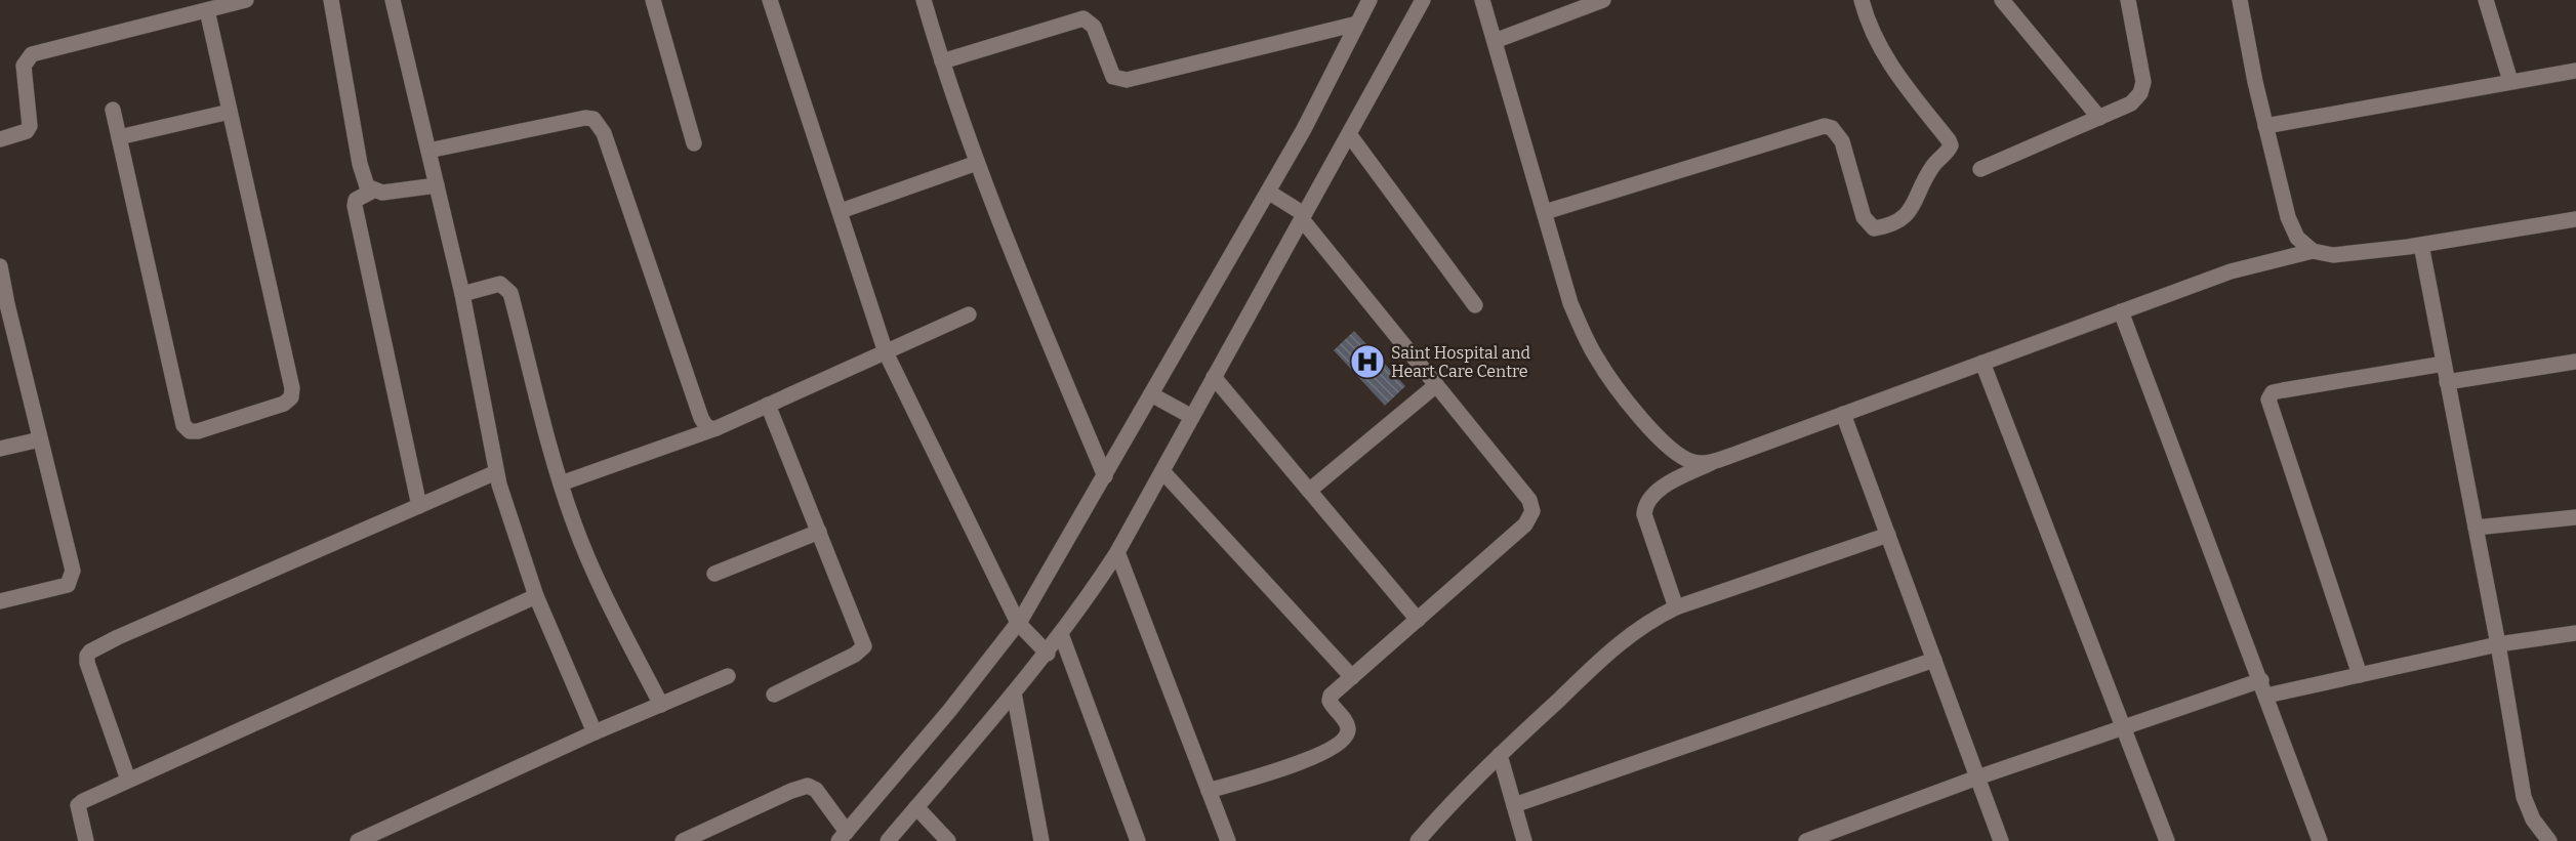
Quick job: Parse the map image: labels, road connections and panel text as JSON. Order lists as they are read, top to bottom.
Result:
{
  "places": {
    "hospital": ["Saint Hospital and Heart Care Centre"]
  }
}
